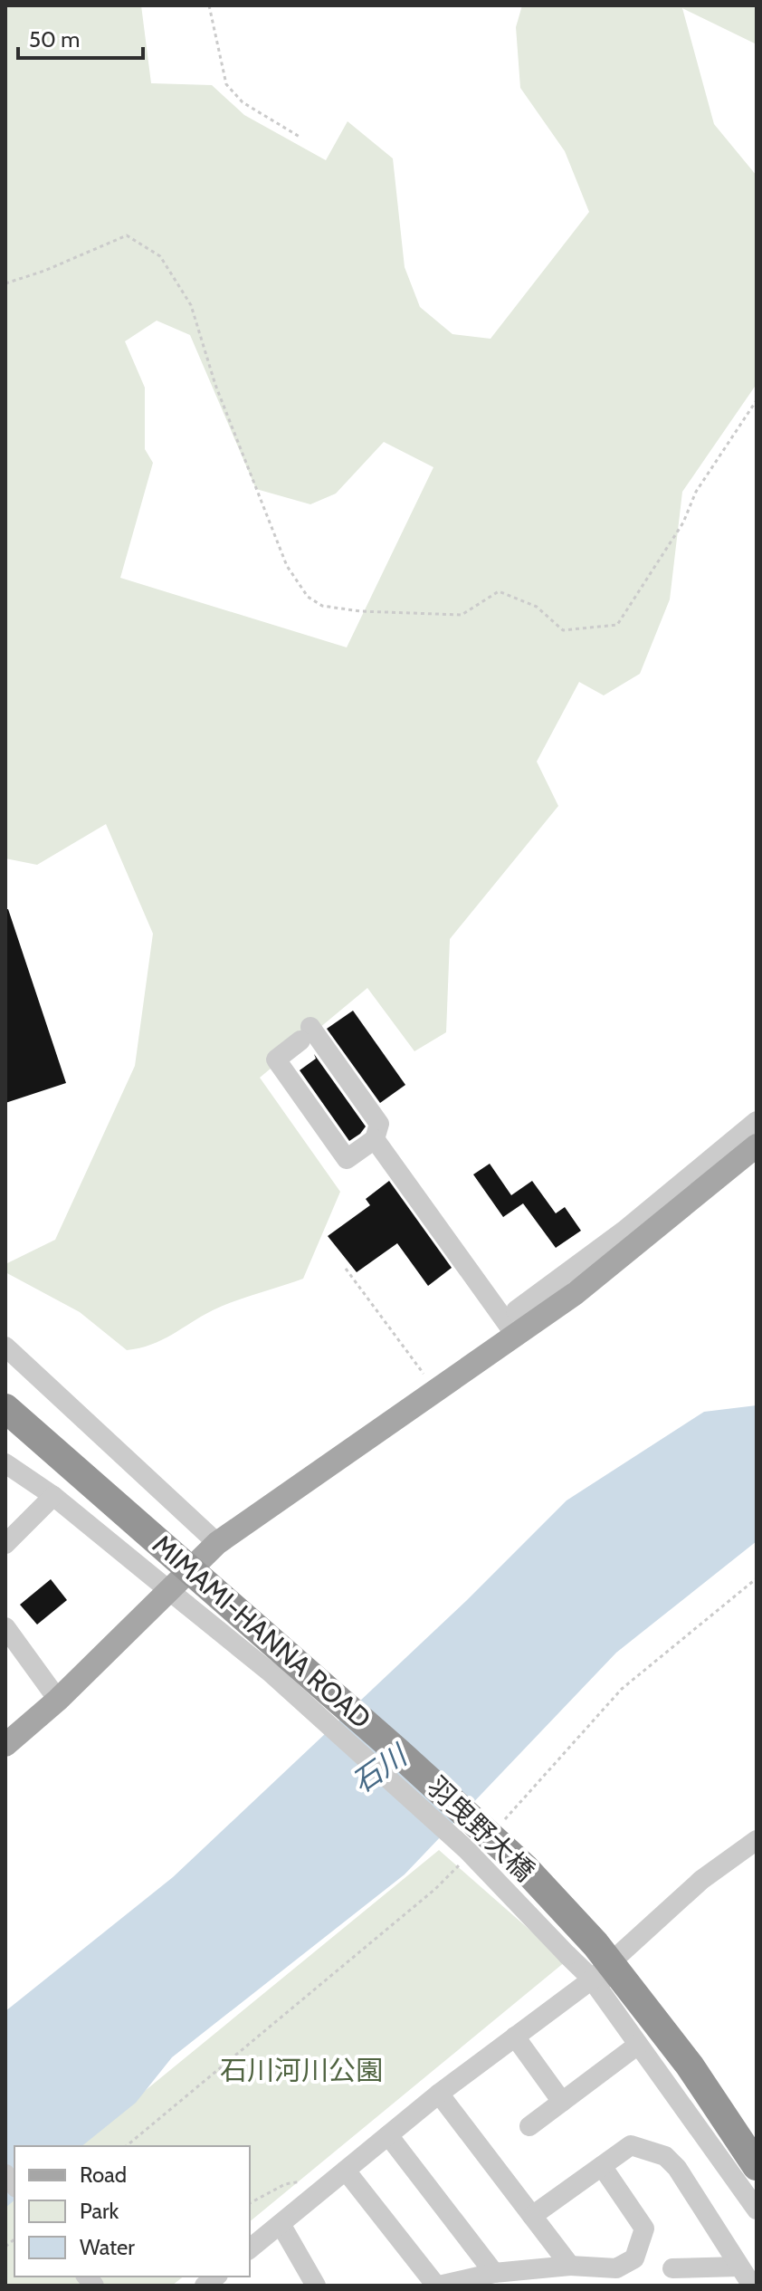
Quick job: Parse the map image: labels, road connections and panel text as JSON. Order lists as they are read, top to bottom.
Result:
{
  "streets": {
    "highway": ["MIMAMI-HANNA ROAD"],
    "street": ["羽曳野大橋"]
  },
  "water": ["石川"],
  "parks": ["石川河川公園"],
  "legend": ["Road", "Park", "Water"],
  "scale_bar": "50 m"
}
